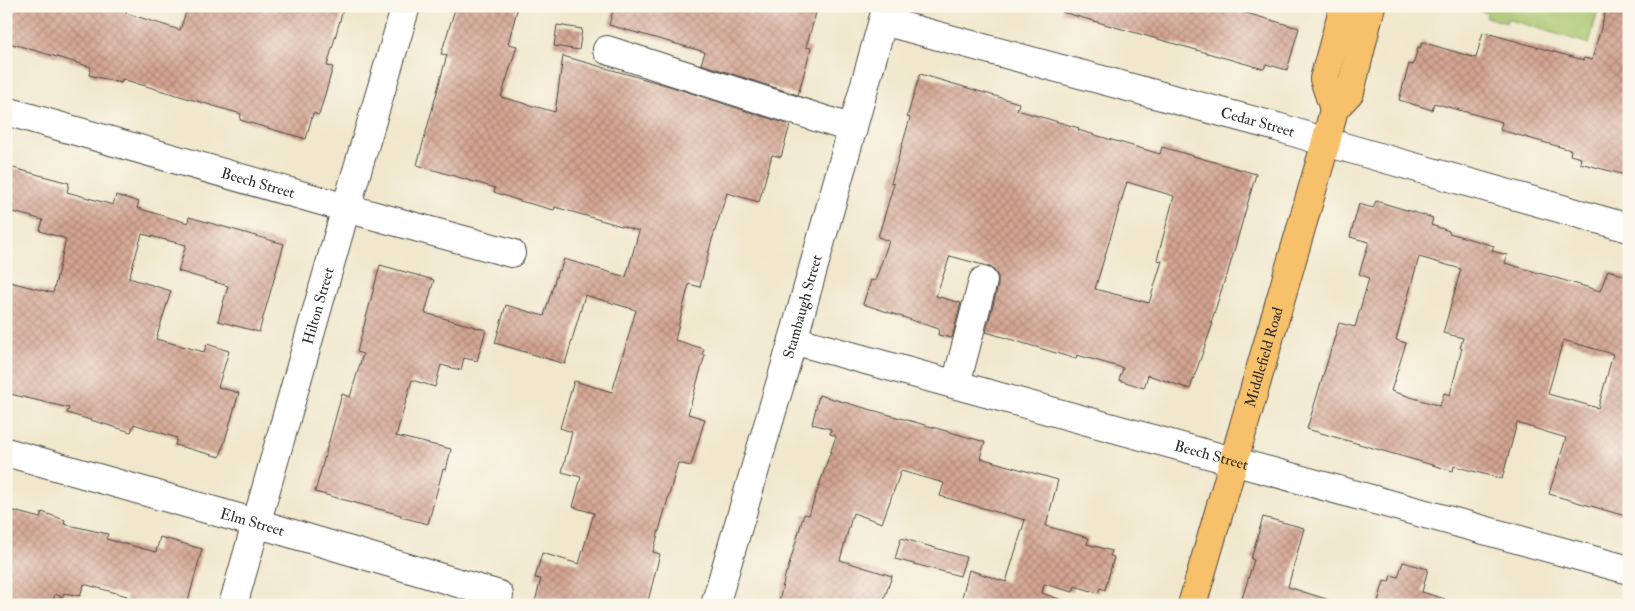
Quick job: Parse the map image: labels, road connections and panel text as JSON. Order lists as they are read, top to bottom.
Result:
{
  "streets": {
    "main road": ["Middlefield Road"],
    "street": [
      "Cedar Street",
      "Beech Street",
      "Hilton Street",
      "Stambaugh Street",
      "Elm Street"
    ]
  },
  "crossings": [
    ["Cedar Street", "Stambaugh Street"],
    ["Cedar Street", "Middlefield Road"],
    ["Beech Street", "Hilton Street"],
    ["Beech Street", "Stambaugh Street"],
    ["Beech Street", "Middlefield Road"],
    ["Hilton Street", "Elm Street"]
  ]
}
